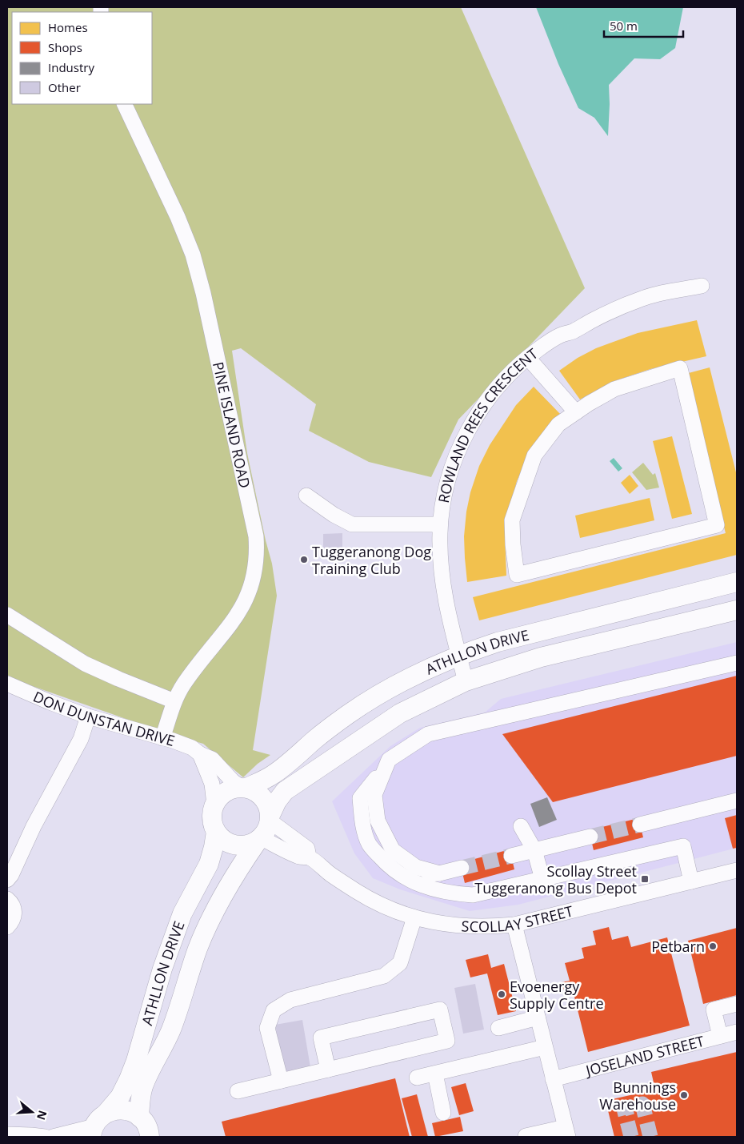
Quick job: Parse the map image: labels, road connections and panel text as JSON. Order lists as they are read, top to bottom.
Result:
{
  "streets": {
    "main road": ["ATHLLON DRIVE"],
    "street": [
      "PINE ISLAND ROAD",
      "ROWLAND REES CRESCENT",
      "DON DUNSTAN DRIVE",
      "SCOLLAY STREET",
      "JOSELAND STREET"
    ]
  },
  "crossings": [
    ["PINE ISLAND ROAD", "DON DUNSTAN DRIVE"],
    ["ROWLAND REES CRESCENT", "ATHLLON DRIVE"],
    ["ATHLLON DRIVE", "DON DUNSTAN DRIVE"],
    ["ATHLLON DRIVE", "SCOLLAY STREET"],
    ["DON DUNSTAN DRIVE", "SCOLLAY STREET"]
  ],
  "places": {
    "other": [
      "Tuggeranong Dog Training Club",
      "Petbarn",
      "Evoenergy Supply Centre",
      "Bunnings Warehouse"
    ],
    "transit": ["Scollay Street Tuggeranong Bus Depot"]
  },
  "legend": [
    "Homes",
    "Shops",
    "Industry",
    "Other"
  ],
  "scale_bar": "50 m",
  "north": "right"
}
